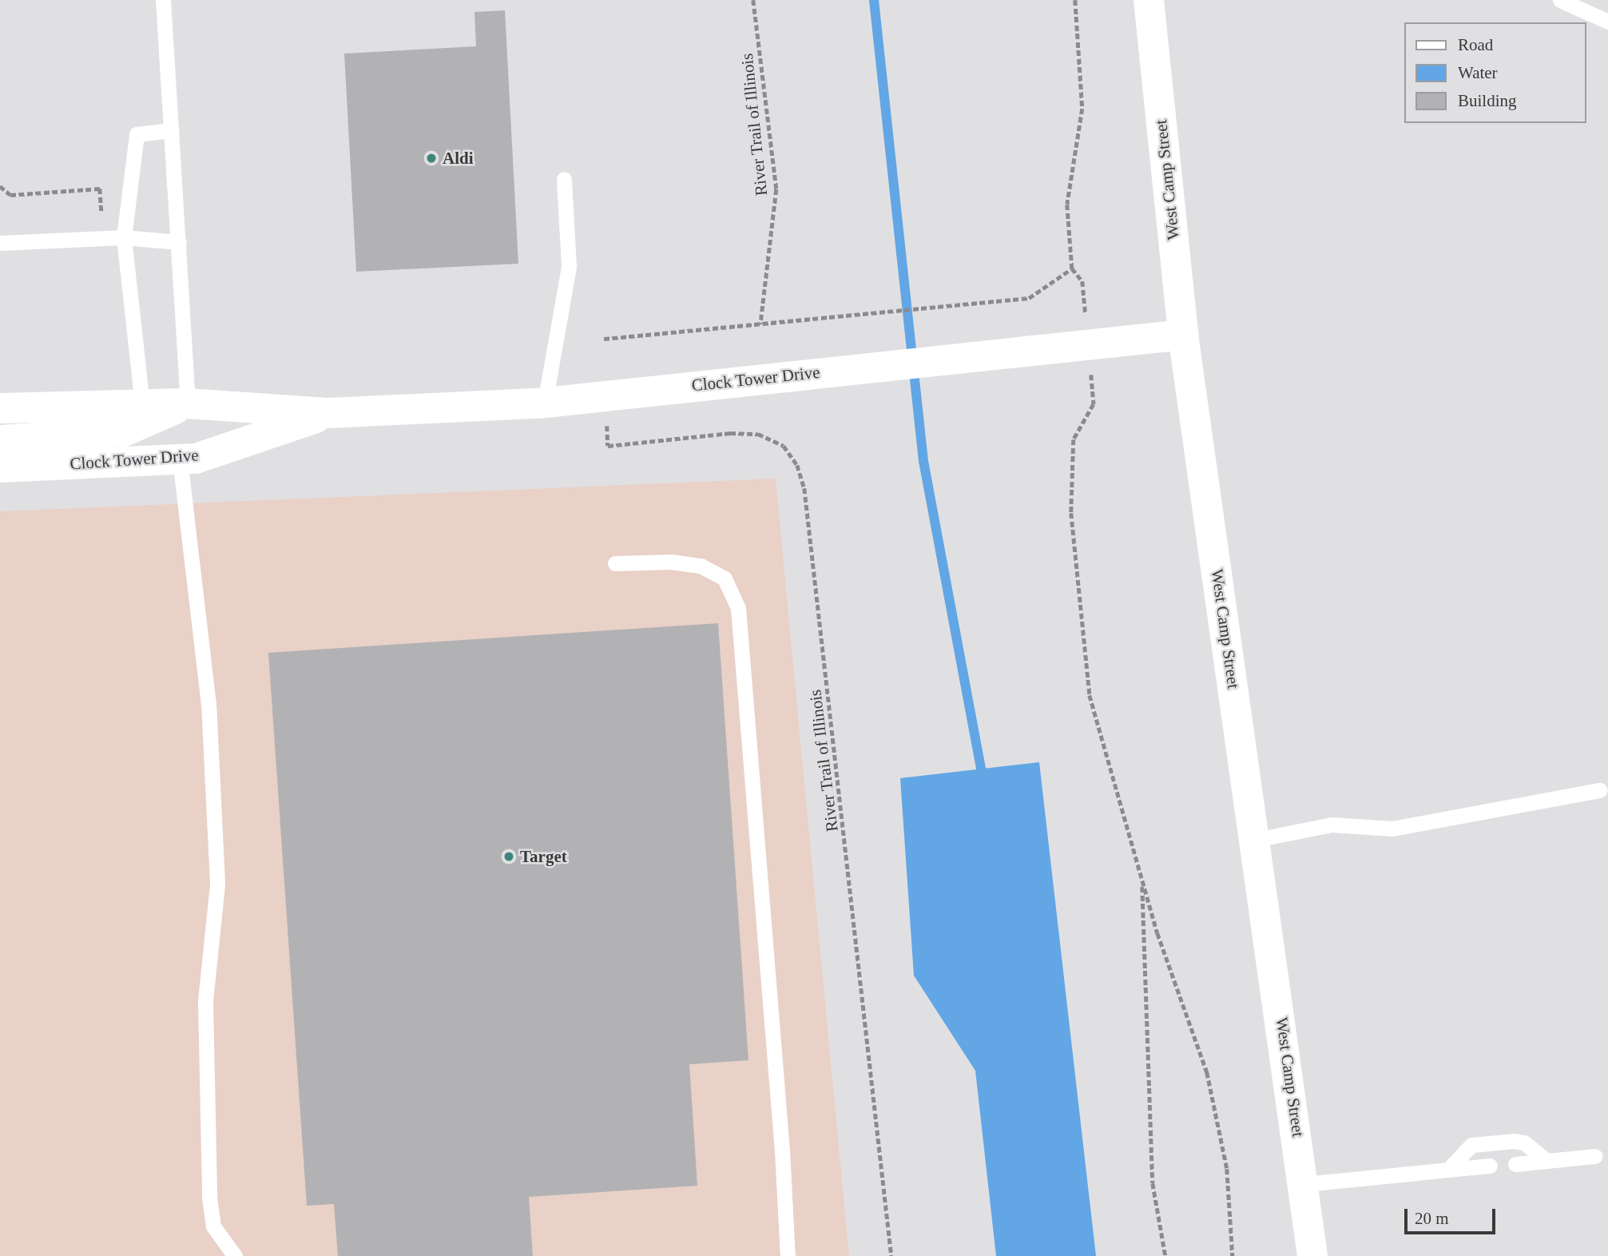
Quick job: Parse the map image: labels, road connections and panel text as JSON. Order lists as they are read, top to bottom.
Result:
{
  "streets": {
    "main road": ["West Camp Street", "Clock Tower Drive"],
    "path": ["River Trail of Illinois"]
  },
  "crossings": [
    ["West Camp Street", "Clock Tower Drive"]
  ],
  "places": ["Aldi", "Target"],
  "legend": ["Road", "Water", "Building"],
  "scale_bar": "20 m"
}
